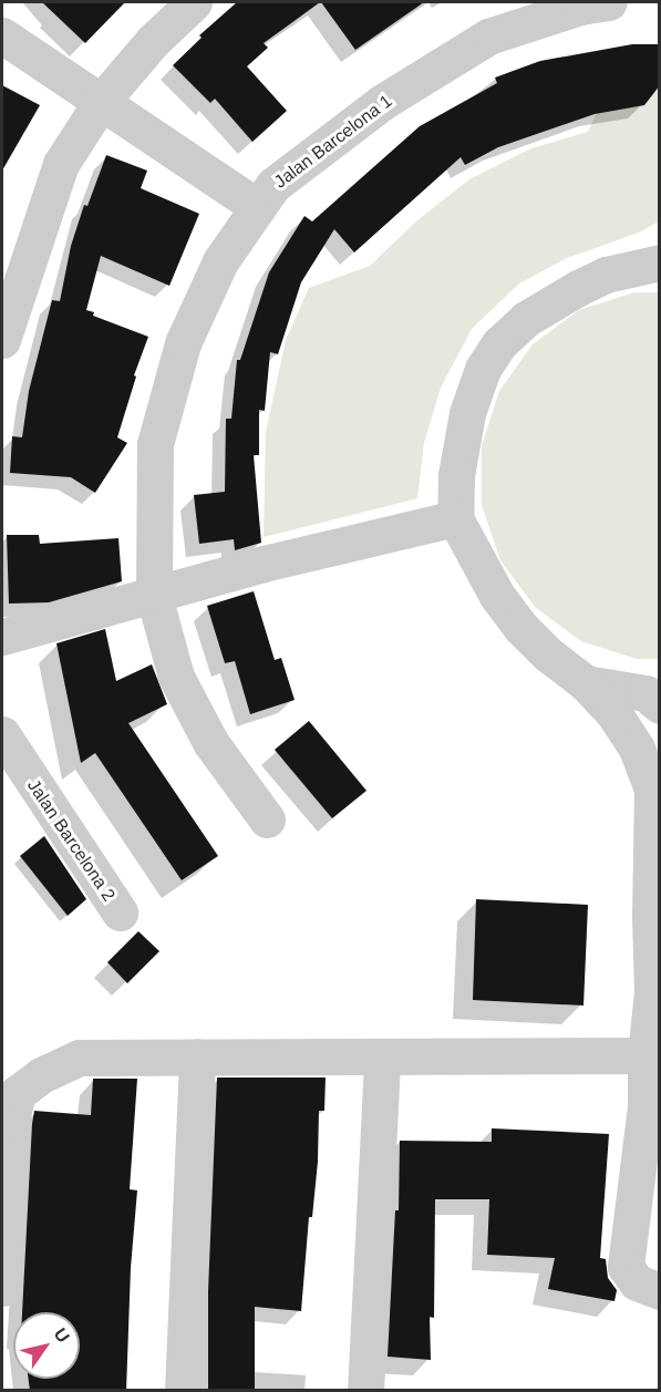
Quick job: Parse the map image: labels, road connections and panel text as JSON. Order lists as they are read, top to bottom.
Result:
{
  "streets": {
    "street": ["Jalan Barcelona 1", "Jalan Barcelona 2"]
  },
  "north": "top right"
}
